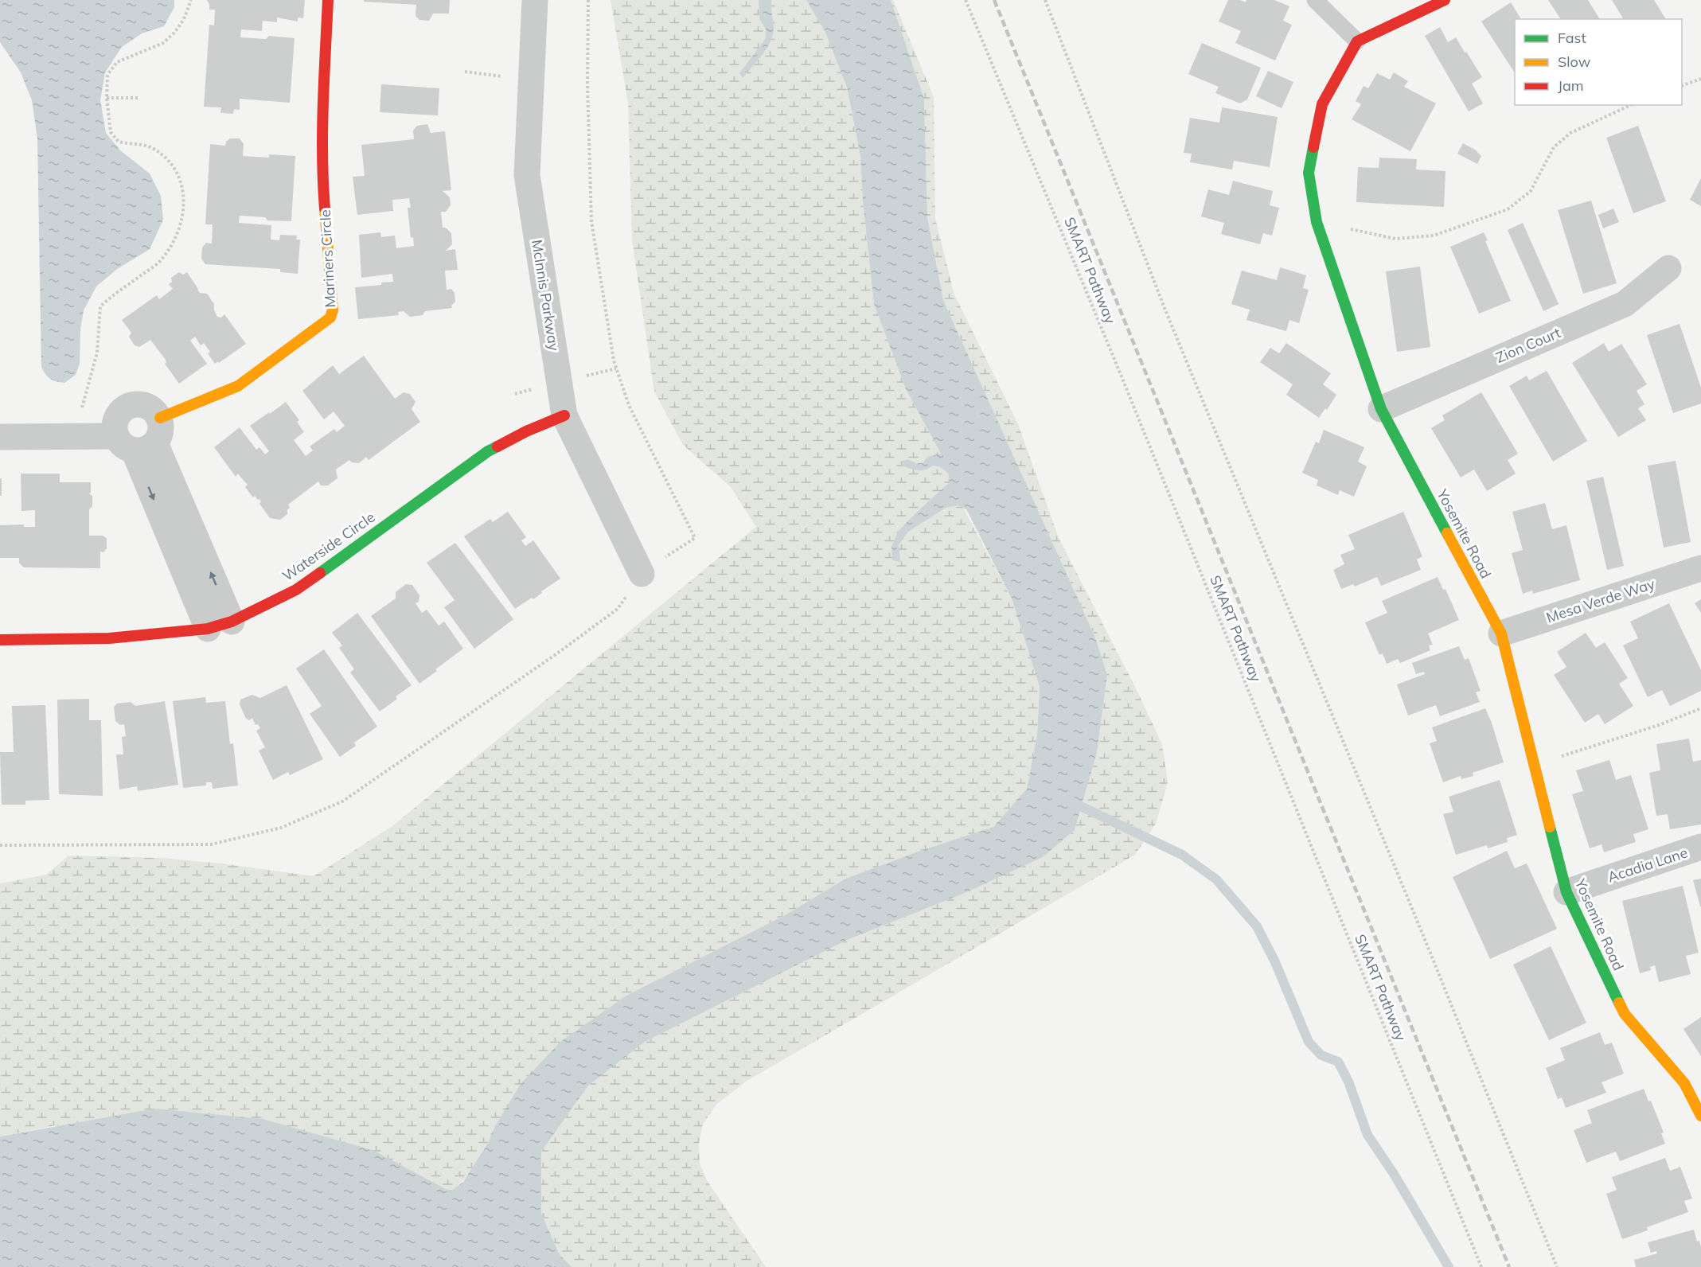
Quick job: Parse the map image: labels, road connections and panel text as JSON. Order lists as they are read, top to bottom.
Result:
{
  "streets": {
    "street": [
      "Mariners Circle",
      "McInnis Parkway",
      "Zion Court",
      "Yosemite Road",
      "Waterside Circle",
      "Mesa Verde Way",
      "Acadia Lane"
    ],
    "path": ["SMART Pathway"]
  },
  "crossings": [
    ["McInnis Parkway", "Waterside Circle"],
    ["Zion Court", "Yosemite Road"],
    ["Yosemite Road", "Mesa Verde Way"],
    ["Yosemite Road", "Acadia Lane"]
  ],
  "legend": ["Fast", "Slow", "Jam"]
}
